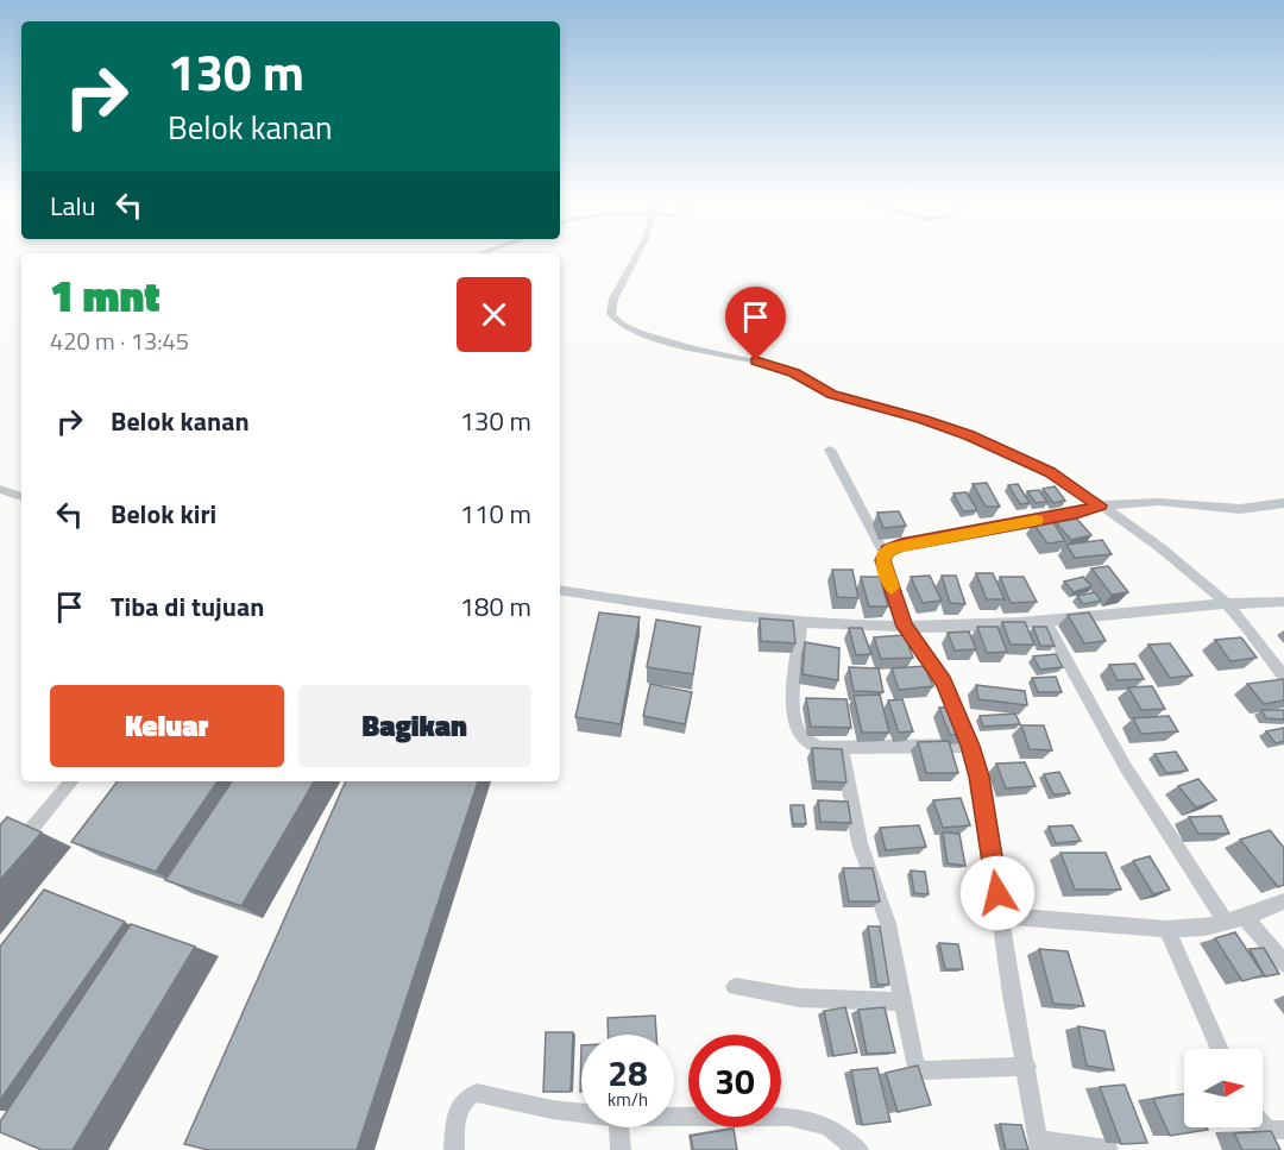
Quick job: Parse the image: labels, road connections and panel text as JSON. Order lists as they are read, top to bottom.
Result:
{
  "north": "right",
  "page": {
    "turn": ["130 m", "Belok kanan"],
    "then": "Lalu",
    "heading": ["1 mnt", "420 m · 13:45"],
    "list": [
      {
        "name": "Belok kanan",
        "value": "130 m"
      },
      {
        "name": "Belok kiri",
        "value": "110 m"
      },
      {
        "name": "Tiba di tujuan",
        "value": "180 m"
      }
    ],
    "buttons": ["Keluar", "Bagikan"],
    "speed": "28 km/h",
    "limit": "30"
  }
}
